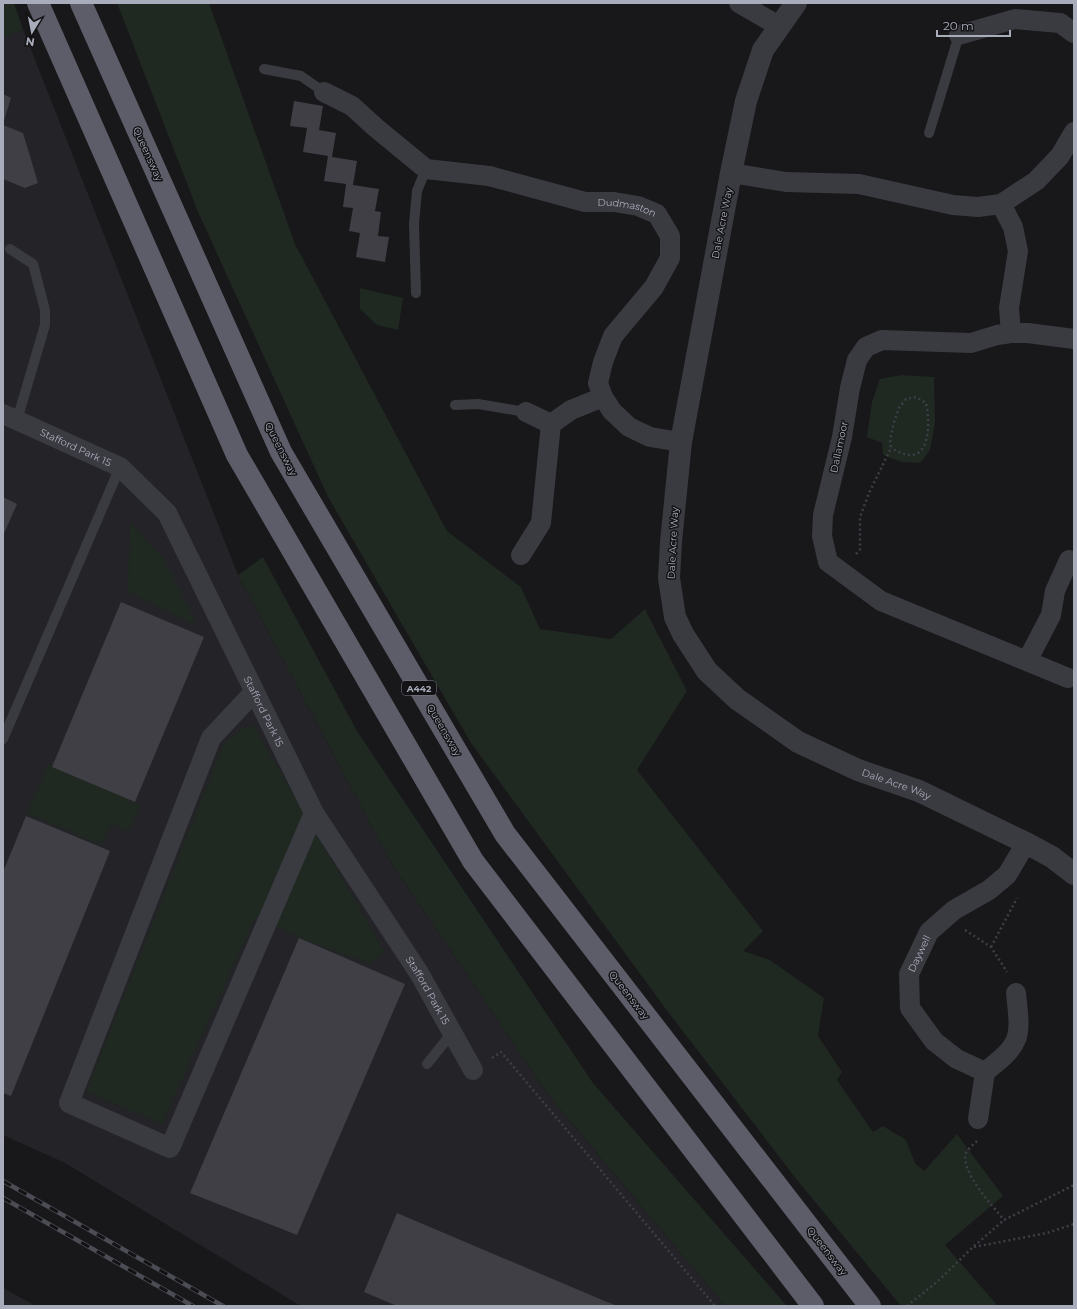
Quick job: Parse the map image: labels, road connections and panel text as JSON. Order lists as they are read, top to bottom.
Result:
{
  "streets": {
    "highway": ["Queensway", "A442"],
    "street": [
      "Dudmaston",
      "Dale Acre Way",
      "Stafford Park 15",
      "Dallamoor",
      "Daywell"
    ]
  },
  "crossings": [
    ["Dudmaston", "Dale Acre Way"],
    ["Dale Acre Way", "Daywell"]
  ],
  "scale_bar": "20 m",
  "north": "bottom"
}
